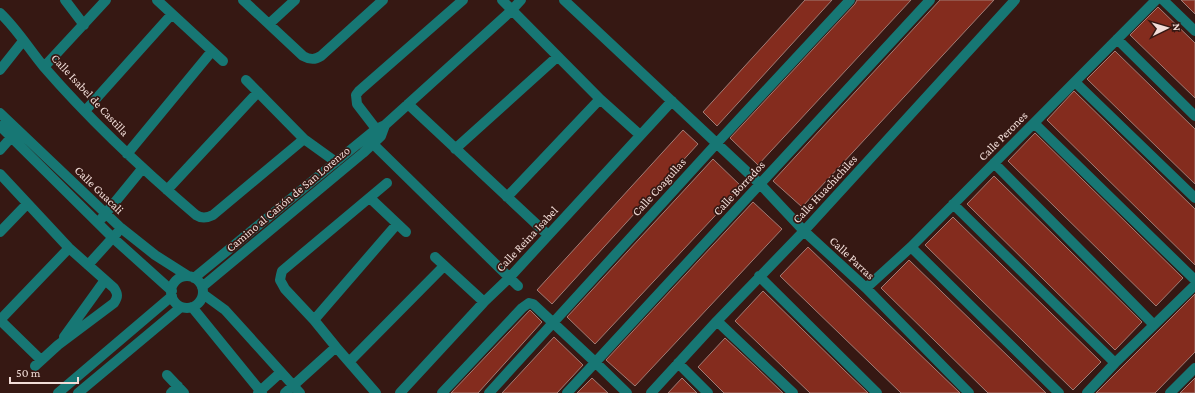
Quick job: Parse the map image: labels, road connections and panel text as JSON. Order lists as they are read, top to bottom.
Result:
{
  "streets": {
    "street": [
      "Calle Isabel de Castilla",
      "Calle Perones",
      "Calle Coagullas",
      "Calle Borrados",
      "Calle Huachichiles",
      "Calle Guacali",
      "Camino al Cañón de San Lorenzo",
      "Calle Reina Isabel",
      "Calle Parras"
    ]
  },
  "crossings": [
    ["Calle Perones", "Calle Parras"],
    ["Calle Coagullas", "Calle Parras"],
    ["Calle Borrados", "Calle Parras"],
    ["Calle Huachichiles", "Calle Parras"],
    ["Calle Guacali", "Camino al Cañón de San Lorenzo"],
    ["Calle Reina Isabel", "Calle Parras"]
  ],
  "scale_bar": "50 m",
  "north": "right"
}
